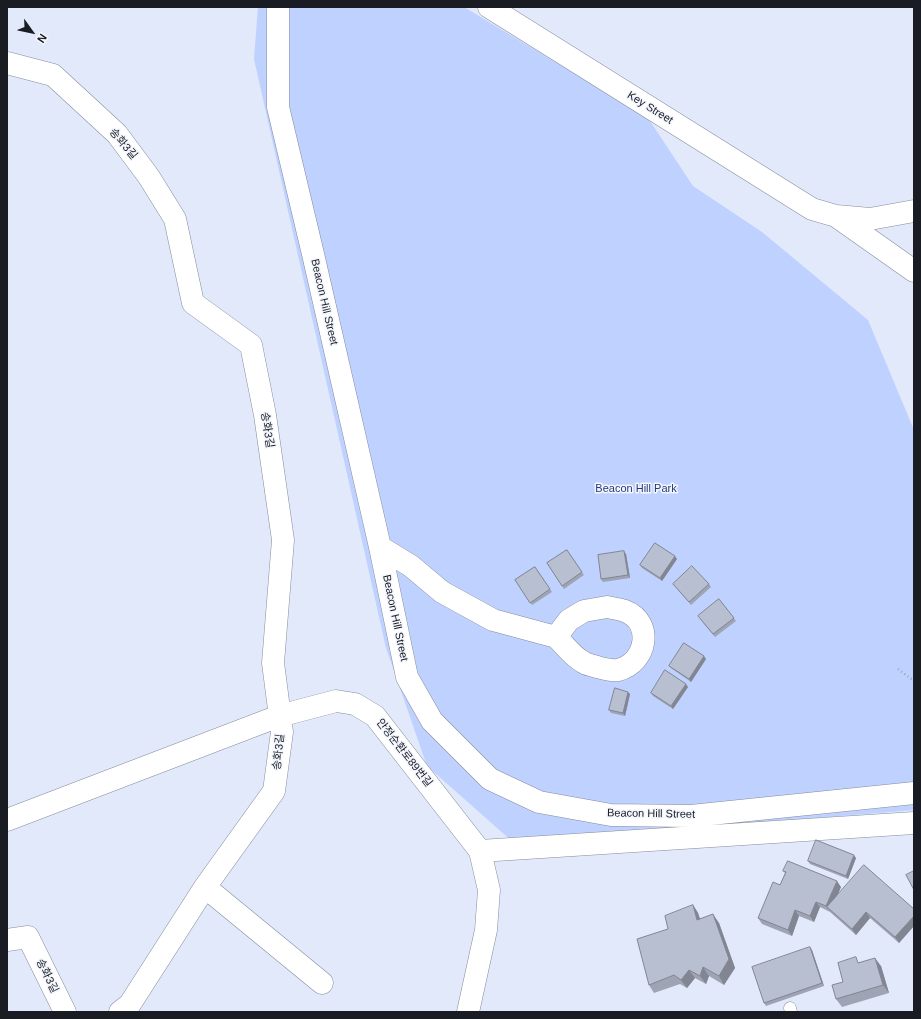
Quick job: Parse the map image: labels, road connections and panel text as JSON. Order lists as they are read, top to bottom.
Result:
{
  "streets": {
    "street": [
      "Key Street",
      "송화3길",
      "Beacon Hill Street",
      "안정순환로89번길"
    ]
  },
  "crossings": [
    ["송화3길", "안정순환로89번길"]
  ],
  "parks": ["Beacon Hill Park"],
  "north": "bottom right"
}
